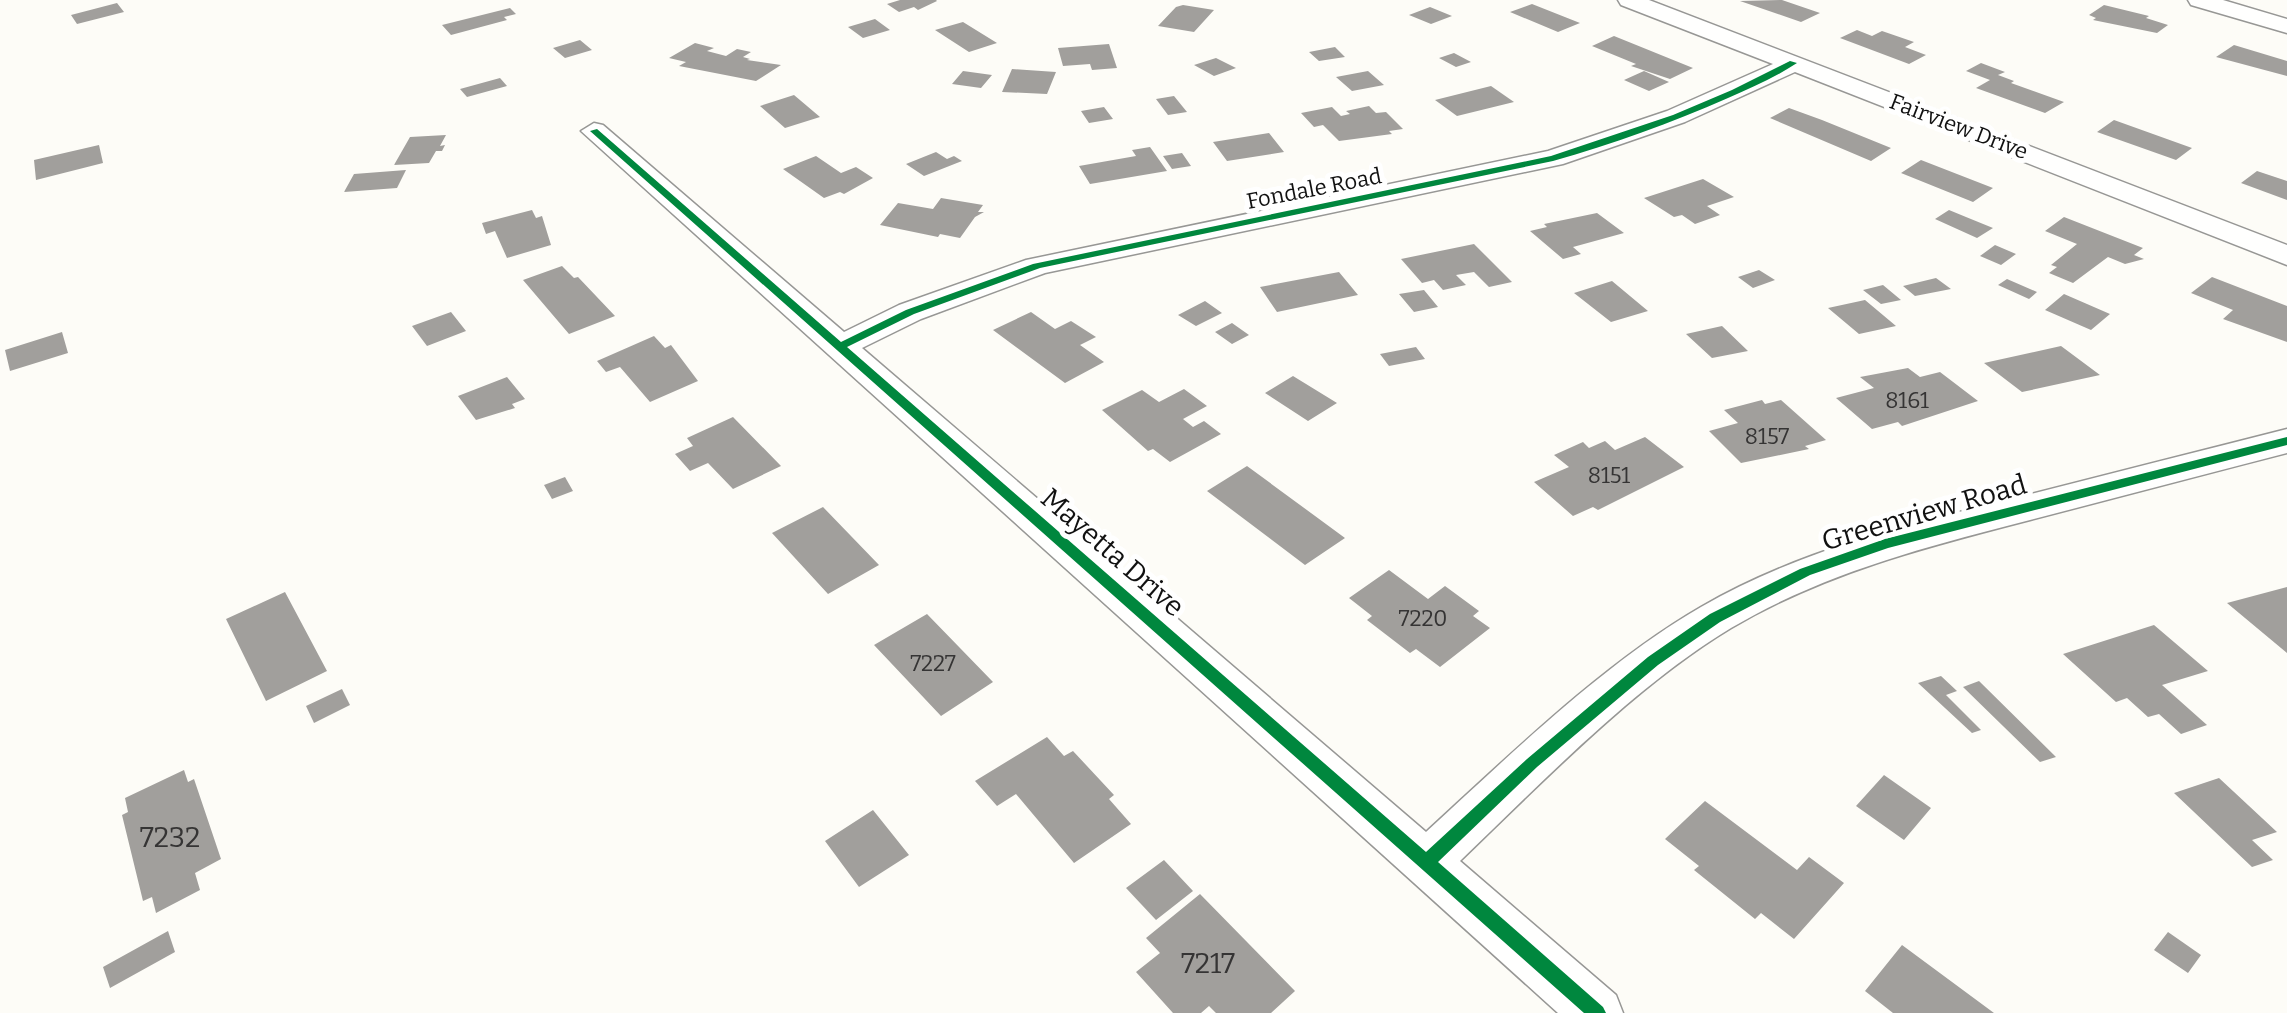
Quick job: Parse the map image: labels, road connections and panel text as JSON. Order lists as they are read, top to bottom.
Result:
{
  "streets": {
    "street": [
      "Fairview Drive",
      "Fondale Road",
      "Greenview Road",
      "Mayetta Drive"
    ]
  },
  "crossings": [
    ["Fairview Drive", "Fondale Road"],
    ["Fondale Road", "Mayetta Drive"],
    ["Greenview Road", "Mayetta Drive"]
  ],
  "house_numbers": [
    "8161",
    "8157",
    "8151",
    "7220",
    "7227",
    "7232",
    "7217"
  ]
}
